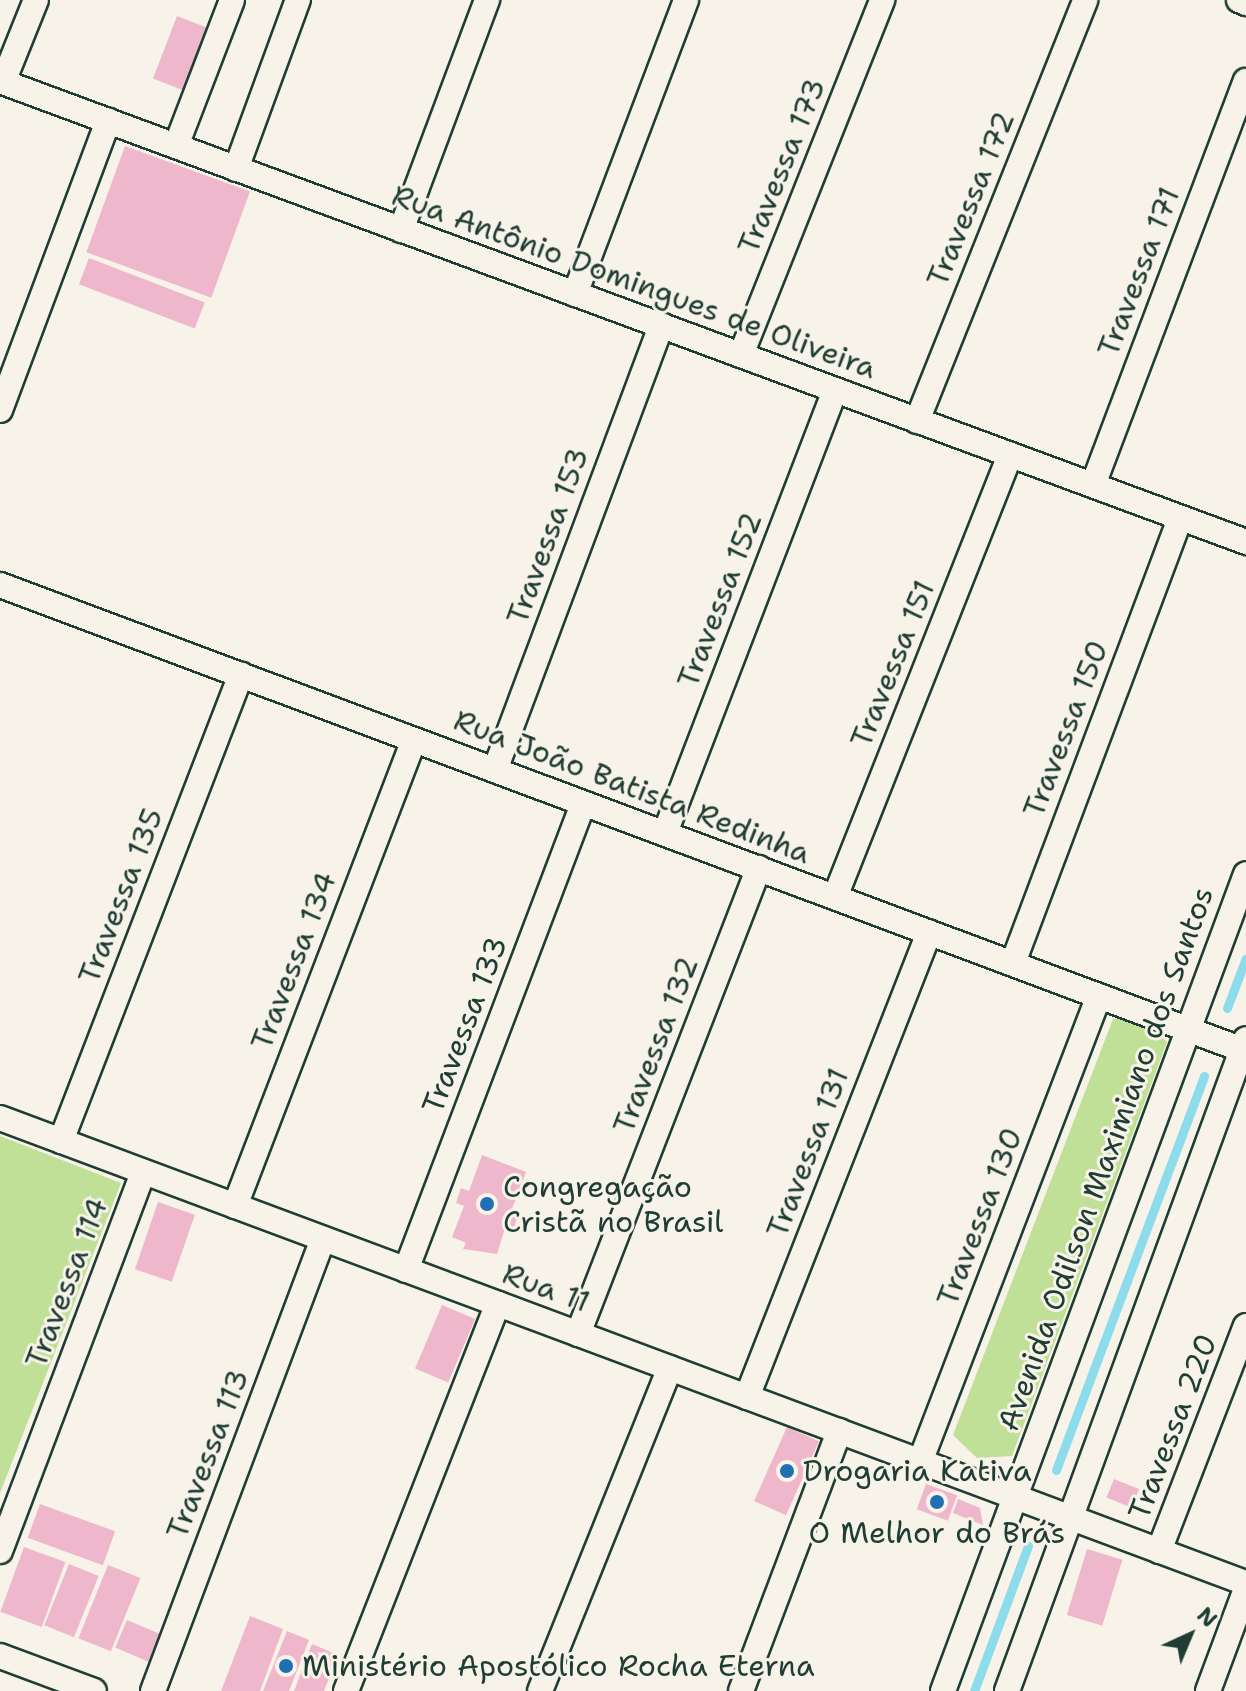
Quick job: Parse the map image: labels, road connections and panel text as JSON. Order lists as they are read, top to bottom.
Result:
{
  "streets": {
    "street": [
      "Travessa 173",
      "Travessa 172",
      "Travessa 171",
      "Rua Antônio Domingues de Oliveira",
      "Travessa 153",
      "Travessa 152",
      "Travessa 151",
      "Travessa 150",
      "Rua João Batista Redinha",
      "Travessa 135",
      "Travessa 134",
      "Travessa 133",
      "Travessa 132",
      "Travessa 131",
      "Avenida Odilson Maximiano dos Santos",
      "Travessa 130",
      "Travessa 114",
      "Rua 11",
      "Travessa 220",
      "Travessa 113"
    ]
  },
  "crossings": [
    ["Travessa 173", "Rua Antônio Domingues de Oliveira"],
    ["Travessa 172", "Rua Antônio Domingues de Oliveira"],
    ["Travessa 171", "Rua Antônio Domingues de Oliveira"],
    ["Rua Antônio Domingues de Oliveira", "Travessa 153"],
    ["Rua Antônio Domingues de Oliveira", "Travessa 152"],
    ["Rua Antônio Domingues de Oliveira", "Travessa 151"],
    ["Rua Antônio Domingues de Oliveira", "Travessa 150"],
    ["Travessa 153", "Rua João Batista Redinha"],
    ["Travessa 152", "Rua João Batista Redinha"],
    ["Travessa 151", "Rua João Batista Redinha"],
    ["Travessa 150", "Rua João Batista Redinha"],
    ["Rua João Batista Redinha", "Travessa 135"],
    ["Rua João Batista Redinha", "Travessa 134"],
    ["Rua João Batista Redinha", "Travessa 133"],
    ["Rua João Batista Redinha", "Travessa 132"],
    ["Rua João Batista Redinha", "Travessa 131"],
    ["Rua João Batista Redinha", "Avenida Odilson Maximiano dos Santos"],
    ["Rua João Batista Redinha", "Travessa 130"],
    ["Travessa 135", "Rua 11"],
    ["Travessa 134", "Rua 11"],
    ["Travessa 133", "Rua 11"],
    ["Travessa 132", "Rua 11"],
    ["Travessa 131", "Rua 11"],
    ["Avenida Odilson Maximiano dos Santos", "Rua 11"],
    ["Travessa 130", "Rua 11"],
    ["Travessa 114", "Rua 11"],
    ["Rua 11", "Travessa 220"],
    ["Rua 11", "Travessa 113"]
  ],
  "places": [
    "Congregação Cristã no Brasil",
    "Drogaria Kativa",
    "O Melhor do Brás",
    "Ministério Apostólico Rocha Eterna"
  ],
  "north": "top right"
}
